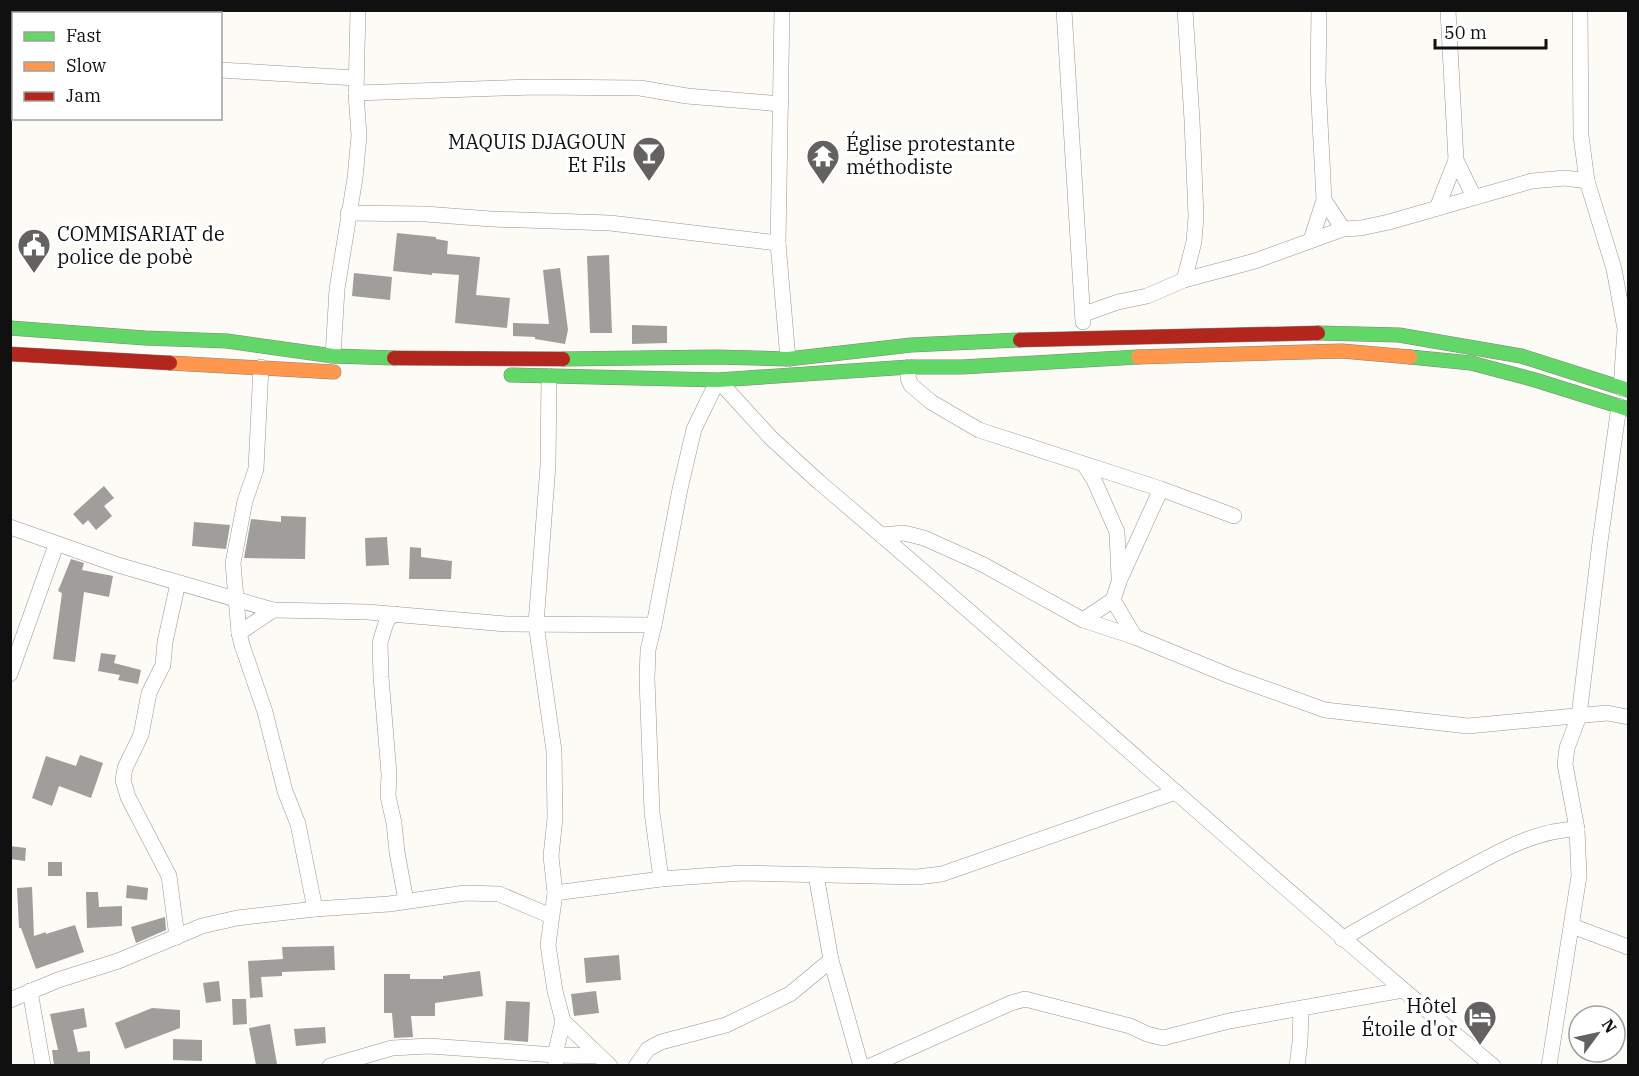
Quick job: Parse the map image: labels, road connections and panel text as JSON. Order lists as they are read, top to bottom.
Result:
{
  "places": {
    "bar": ["MAQUIS DJAGOUN Et Fils"],
    "temple": ["Église protestante méthodiste"],
    "public building": ["COMMISARIAT de police de pobè"],
    "hotel": ["Hôtel Étoile d'or"]
  },
  "legend": ["Fast", "Slow", "Jam"],
  "scale_bar": "50 m",
  "north": "top right"
}
